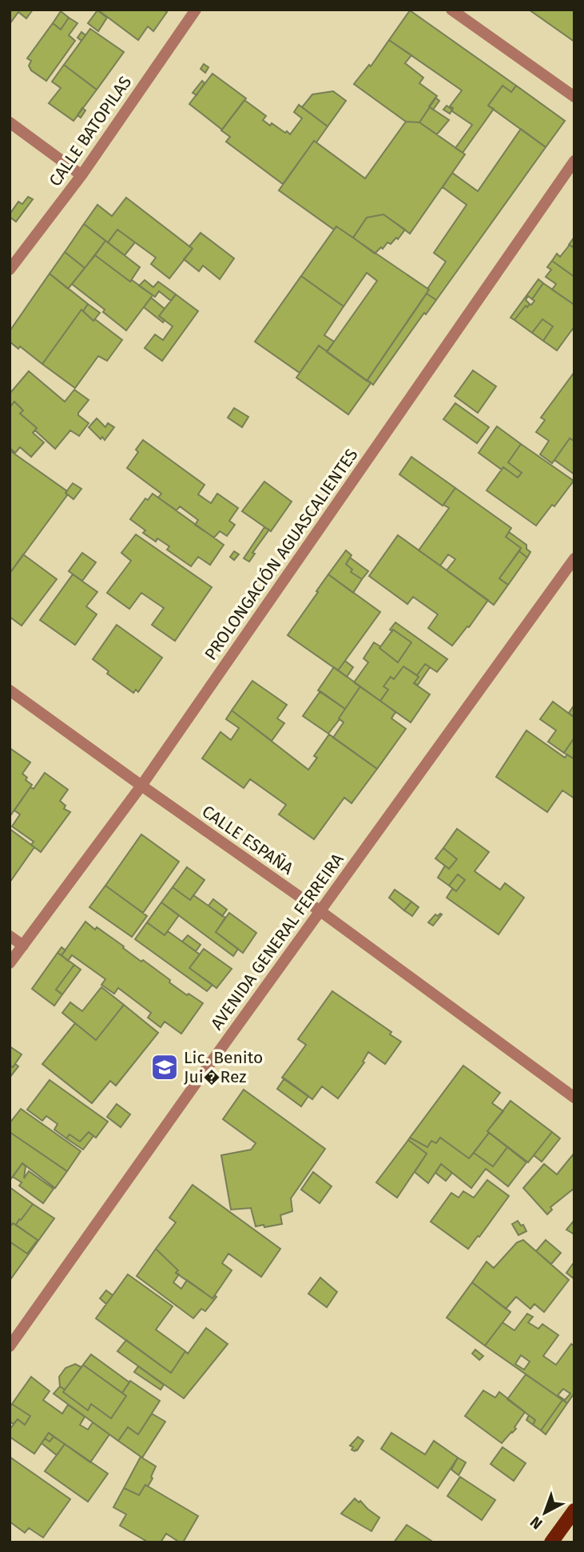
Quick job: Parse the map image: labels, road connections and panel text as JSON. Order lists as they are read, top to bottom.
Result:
{
  "streets": {
    "street": [
      "CALLE BATOPILAS",
      "PROLONGACIÓN AGUASCALIENTES",
      "CALLE ESPAÑA",
      "AVENIDA GENERAL FERREIRA"
    ]
  },
  "crossings": [
    ["PROLONGACIÓN AGUASCALIENTES", "CALLE ESPAÑA"],
    ["CALLE ESPAÑA", "AVENIDA GENERAL FERREIRA"]
  ],
  "places": {
    "school or university": ["Lic. Benito Jui�Rez"]
  },
  "north": "bottom left"
}
